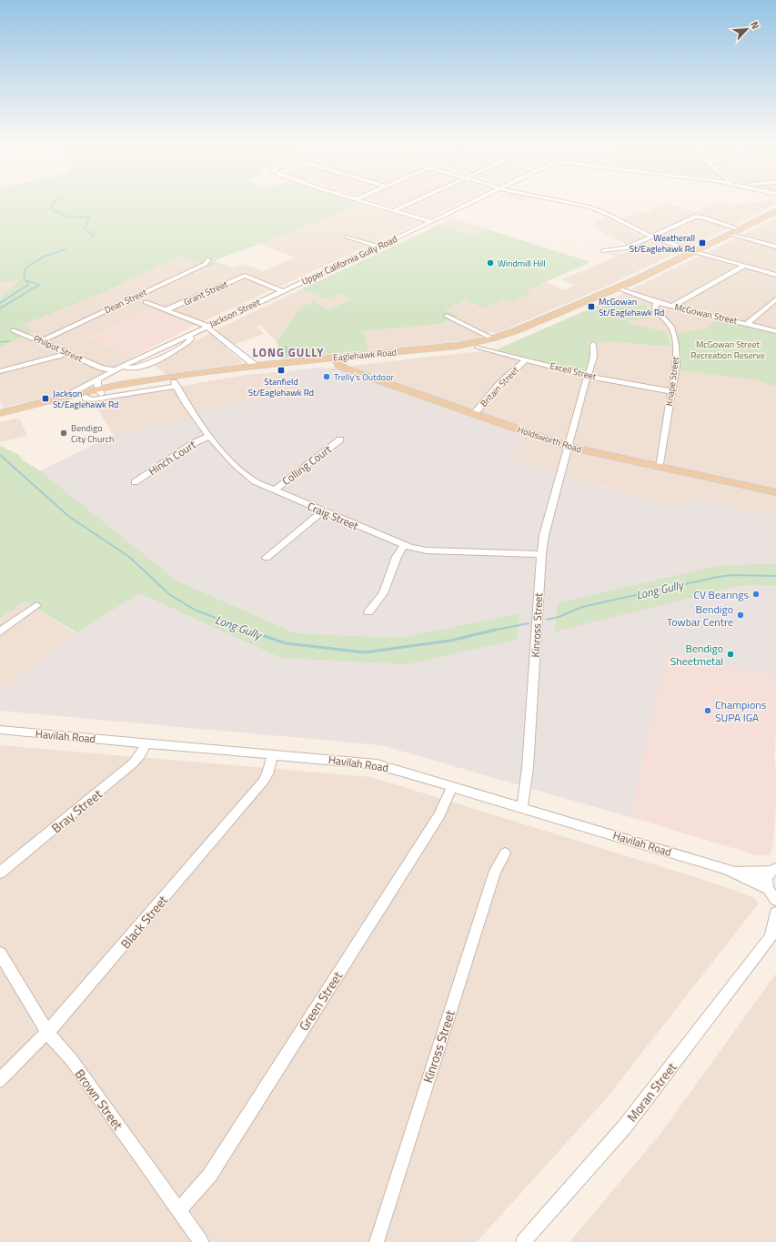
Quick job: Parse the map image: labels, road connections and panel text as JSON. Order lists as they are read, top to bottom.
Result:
{
  "streets": {
    "main road": ["Eaglehawk Road", "Holdsworth Road"],
    "street": [
      "Upper California Gully Road",
      "Grant Street",
      "Dean Street",
      "Jackson Street",
      "McGowan Street",
      "Philpot Street",
      "Excell Street",
      "Knape Street",
      "Britain Street",
      "Hinch Court",
      "Colling Court",
      "Craig Street",
      "Kinross Street",
      "Havilah Road",
      "Bray Street",
      "Black Street",
      "Green Street",
      "Moran Street",
      "Brown Street"
    ]
  },
  "crossings": [
    ["Upper California Gully Road", "Grant Street"],
    ["Upper California Gully Road", "Jackson Street"],
    ["Grant Street", "Jackson Street"],
    ["Dean Street", "Philpot Street"],
    ["Jackson Street", "Philpot Street"],
    ["Jackson Street", "Eaglehawk Road"],
    ["McGowan Street", "Eaglehawk Road"],
    ["McGowan Street", "Knape Street"],
    ["Eaglehawk Road", "Excell Street"],
    ["Eaglehawk Road", "Holdsworth Road"],
    ["Eaglehawk Road", "Craig Street"],
    ["Excell Street", "Knape Street"],
    ["Excell Street", "Britain Street"],
    ["Excell Street", "Kinross Street"],
    ["Knape Street", "Holdsworth Road"],
    ["Britain Street", "Holdsworth Road"],
    ["Holdsworth Road", "Kinross Street"],
    ["Hinch Court", "Craig Street"],
    ["Colling Court", "Craig Street"],
    ["Craig Street", "Kinross Street"],
    ["Kinross Street", "Havilah Road"],
    ["Havilah Road", "Bray Street"],
    ["Havilah Road", "Black Street"],
    ["Havilah Road", "Green Street"],
    ["Black Street", "Brown Street"],
    ["Green Street", "Brown Street"]
  ],
  "districts": ["LONG GULLY"],
  "water": ["Long Gully"],
  "parks": ["McGowan Street Recreation Reserve"],
  "places": {
    "transit": [
      "Weatherall St/Eaglehawk Rd",
      "McGowan St/Eaglehawk Rd",
      "Stanfield St/Eaglehawk Rd",
      "Jackson St/Eaglehawk Rd"
    ],
    "other": [
      "Windmill Hill",
      "Trelly's Outdoor",
      "Bendigo City Church",
      "CV Bearings",
      "Bendigo Towbar Centre",
      "Bendigo Sheetmetal",
      "Champions SUPA IGA"
    ]
  },
  "north": "top right"
}
